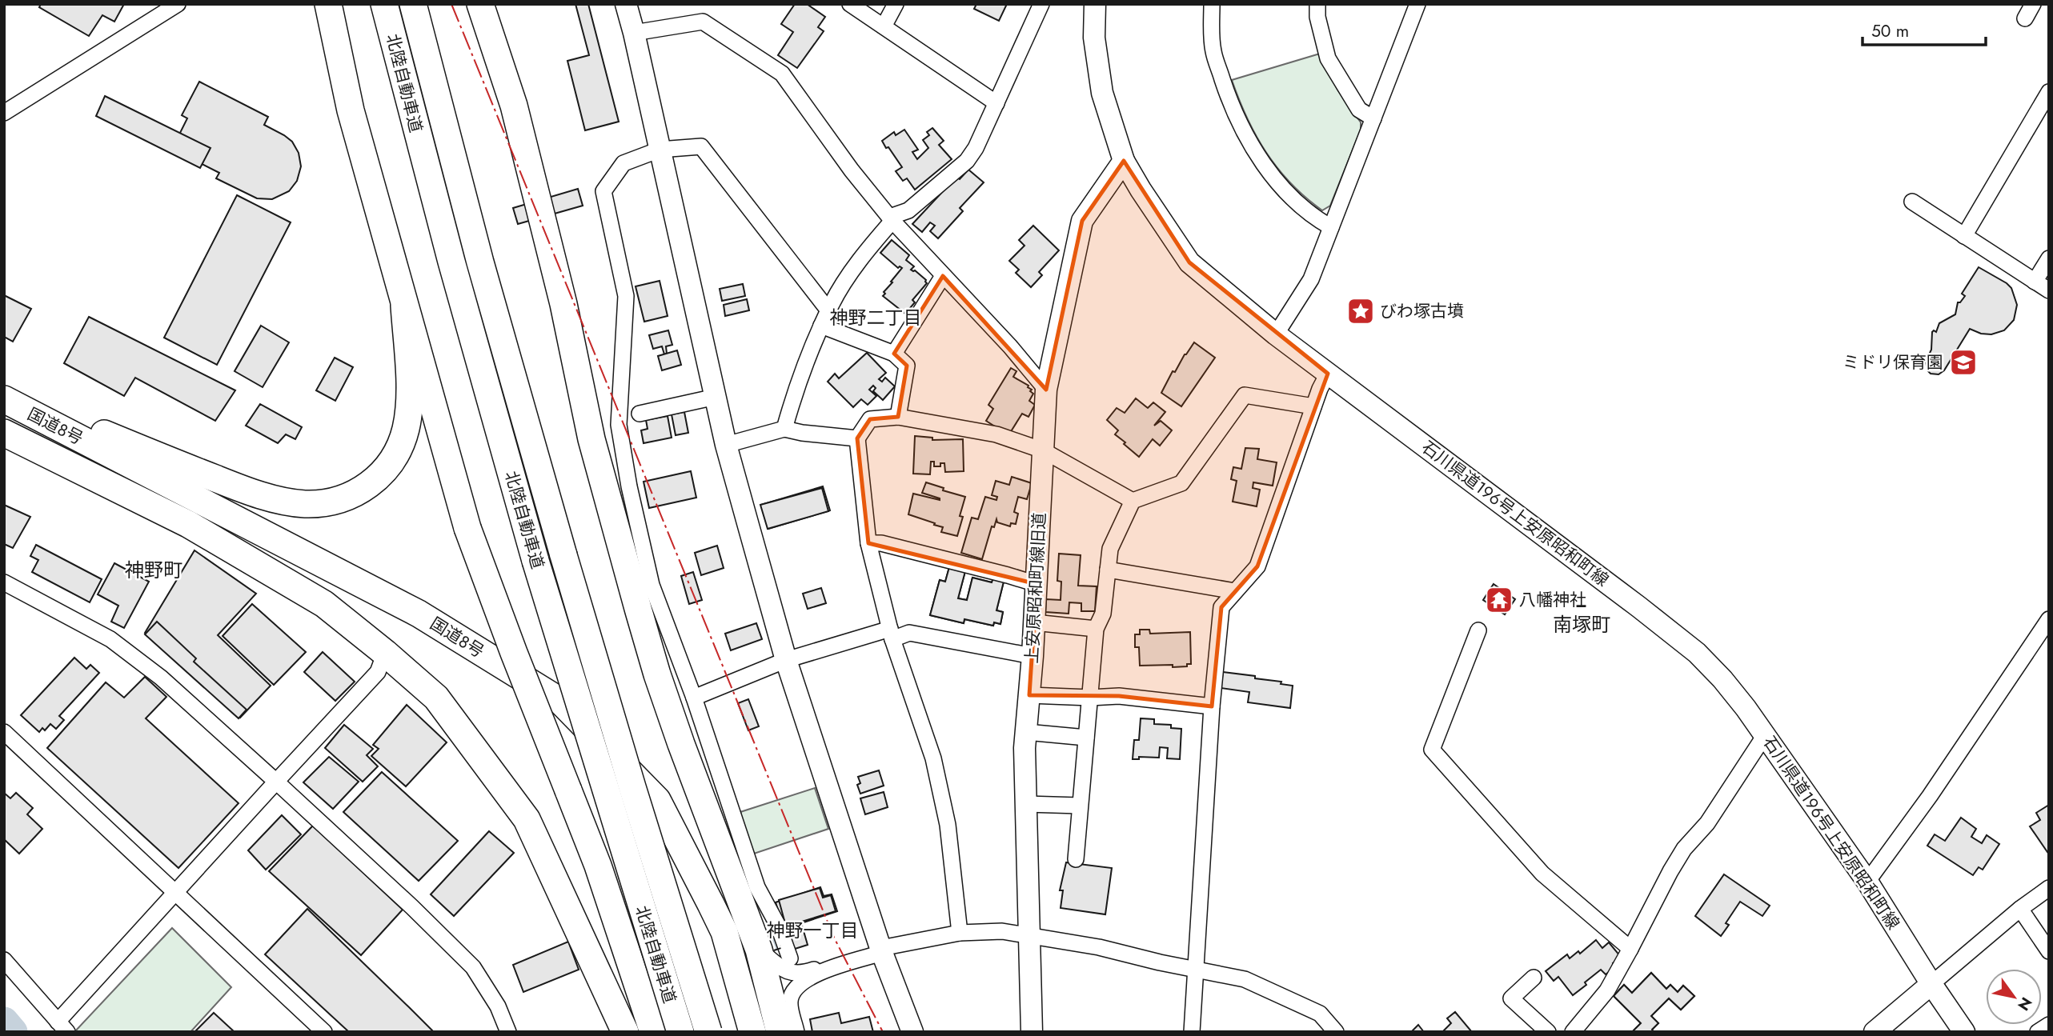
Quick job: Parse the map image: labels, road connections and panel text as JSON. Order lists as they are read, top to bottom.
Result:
{
  "streets": {
    "highway": ["北陸自動車道", "国道8号"],
    "street": ["石川県道196号上安原昭和町線", "上安原昭和町線旧道"]
  },
  "crossings": [
    ["石川県道196号上安原昭和町線", "上安原昭和町線旧道"]
  ],
  "districts": [
    "神野二丁目",
    "神野町",
    "南塚町",
    "神野一丁目"
  ],
  "places": {
    "place": ["びわ塚古墳"],
    "school or university": ["ミドリ保育園"],
    "temple": ["八幡神社"]
  },
  "scale_bar": "50 m",
  "north": "bottom right"
}
